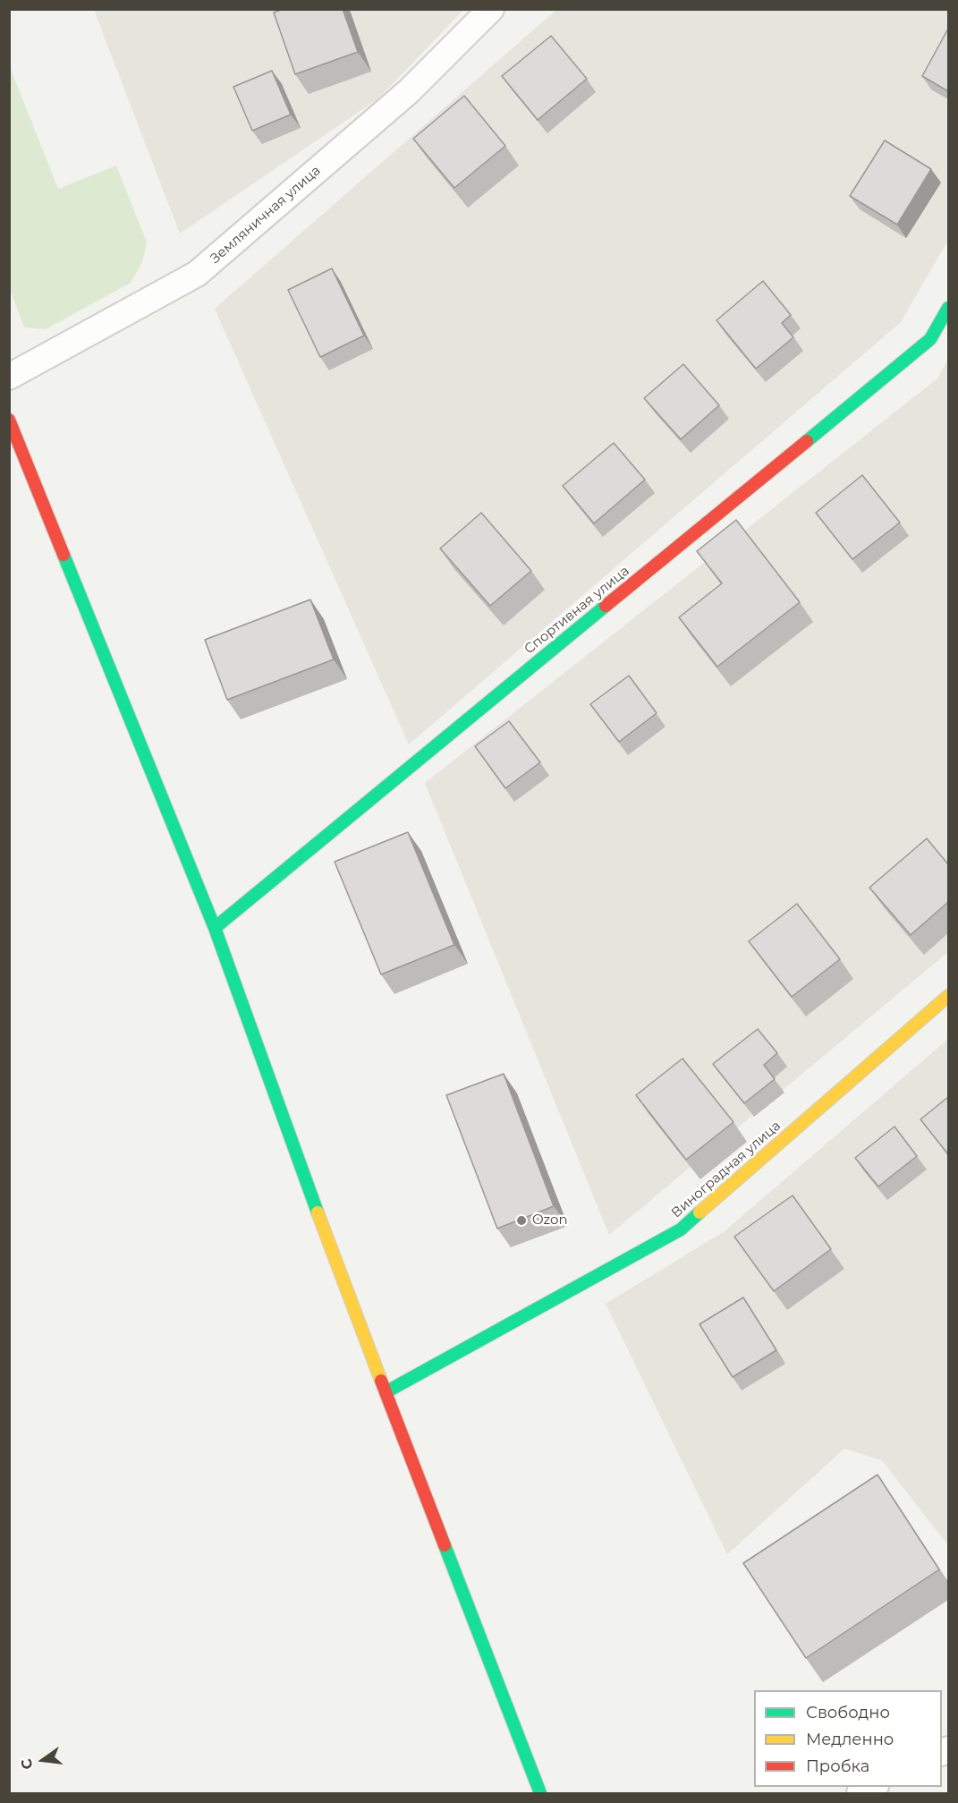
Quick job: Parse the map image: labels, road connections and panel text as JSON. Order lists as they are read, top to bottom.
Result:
{
  "streets": {
    "street": ["Земляничная улица", "Спортивная улица", "Виноградная улица"]
  },
  "places": ["Ozon"],
  "legend": ["Свободно", "Медленно", "Пробка"],
  "north": "left"
}
